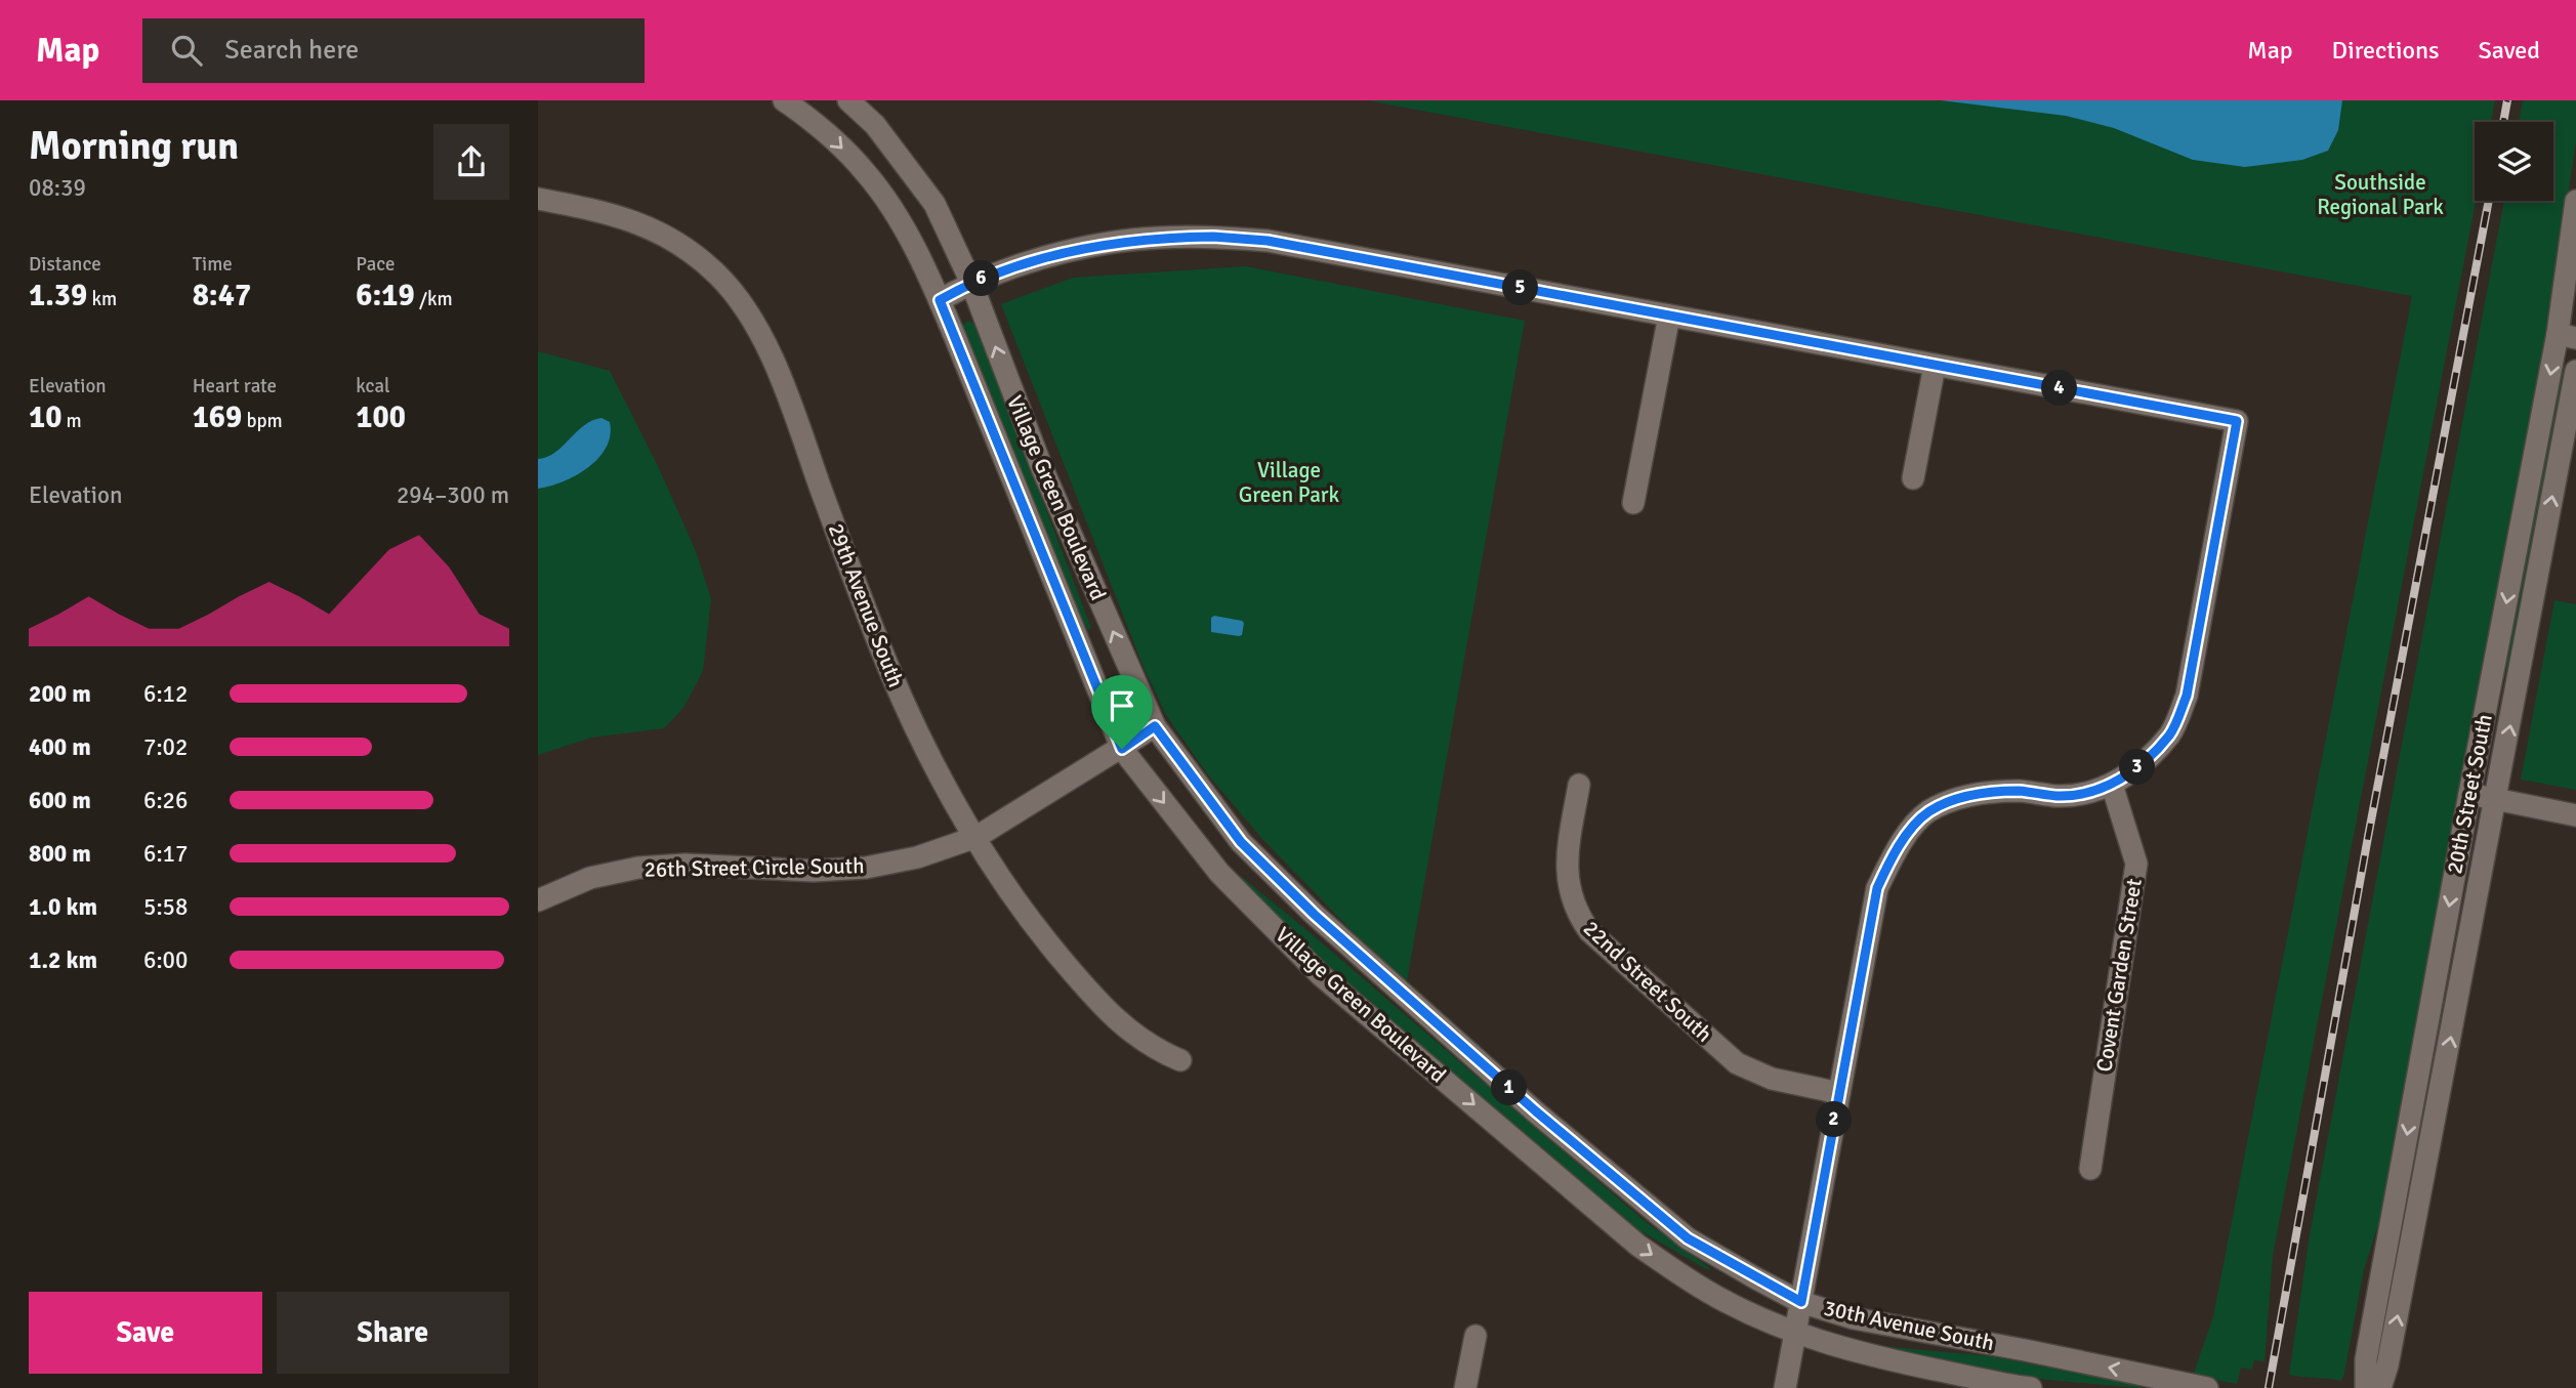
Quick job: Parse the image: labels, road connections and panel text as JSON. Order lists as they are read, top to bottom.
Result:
{
  "streets": {
    "street": [
      "Village Green Boulevard",
      "29th Avenue South",
      "20th Street South",
      "26th Street Circle South",
      "Covent Garden Street",
      "22nd Street South",
      "30th Avenue South"
    ]
  },
  "crossings": [
    ["Village Green Boulevard", "26th Street Circle South"],
    ["Village Green Boulevard", "30th Avenue South"],
    ["29th Avenue South", "26th Street Circle South"]
  ],
  "one_way": ["30th Avenue South"],
  "parks": ["Southside Regional Park", "Village Green Park"],
  "page": {
    "header": "Map",
    "search": "Search here",
    "nav": ["Map", "Directions", "Saved"],
    "heading": ["Morning run", "08:39"],
    "stats": [
      ["Distance", "1.39 km"],
      ["Time", "8:47"],
      ["Pace", "6:19 /km"],
      ["Elevation", "10 m"],
      ["Heart rate", "169 bpm"],
      ["kcal", "100"]
    ],
    "pins": [
      "6",
      "5",
      "4",
      "3",
      "1",
      "2"
    ],
    "chart": ["Elevation", "294–300 m"],
    "list": [
      {
        "name": "200 m",
        "note": "6:12"
      },
      {
        "name": "400 m",
        "note": "7:02"
      },
      {
        "name": "600 m",
        "note": "6:26"
      },
      {
        "name": "800 m",
        "note": "6:17"
      },
      {
        "name": "1.0 km",
        "note": "5:58"
      },
      {
        "name": "1.2 km",
        "note": "6:00"
      }
    ],
    "buttons": ["Save", "Share"]
  }
}
